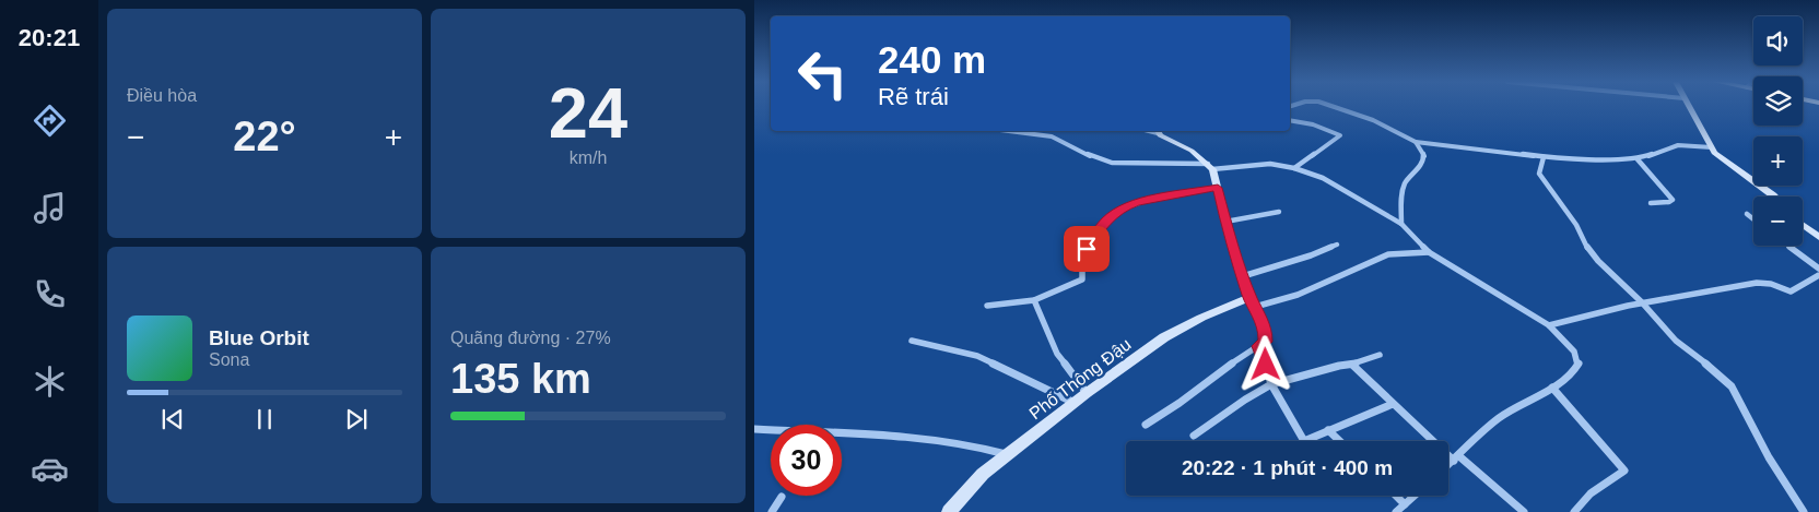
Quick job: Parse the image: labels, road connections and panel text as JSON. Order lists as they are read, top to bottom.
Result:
{
  "streets": {
    "street": ["Phố Thông Đậu"]
  },
  "page": {
    "tabs": "20:21",
    "tile": [
      "Điều hòa",
      ["24", "km/h"],
      ["Quãng đường · 27%", "135 km"]
    ],
    "map_buttons": ["+", "−"],
    "turn": ["240 m", "Rẽ trái"],
    "heat": ["−", "22°", "+"],
    "song": ["Blue Orbit", "Sona"],
    "limit": "30",
    "trip": "20:22 · 1 phút · 400 m"
  }
}
